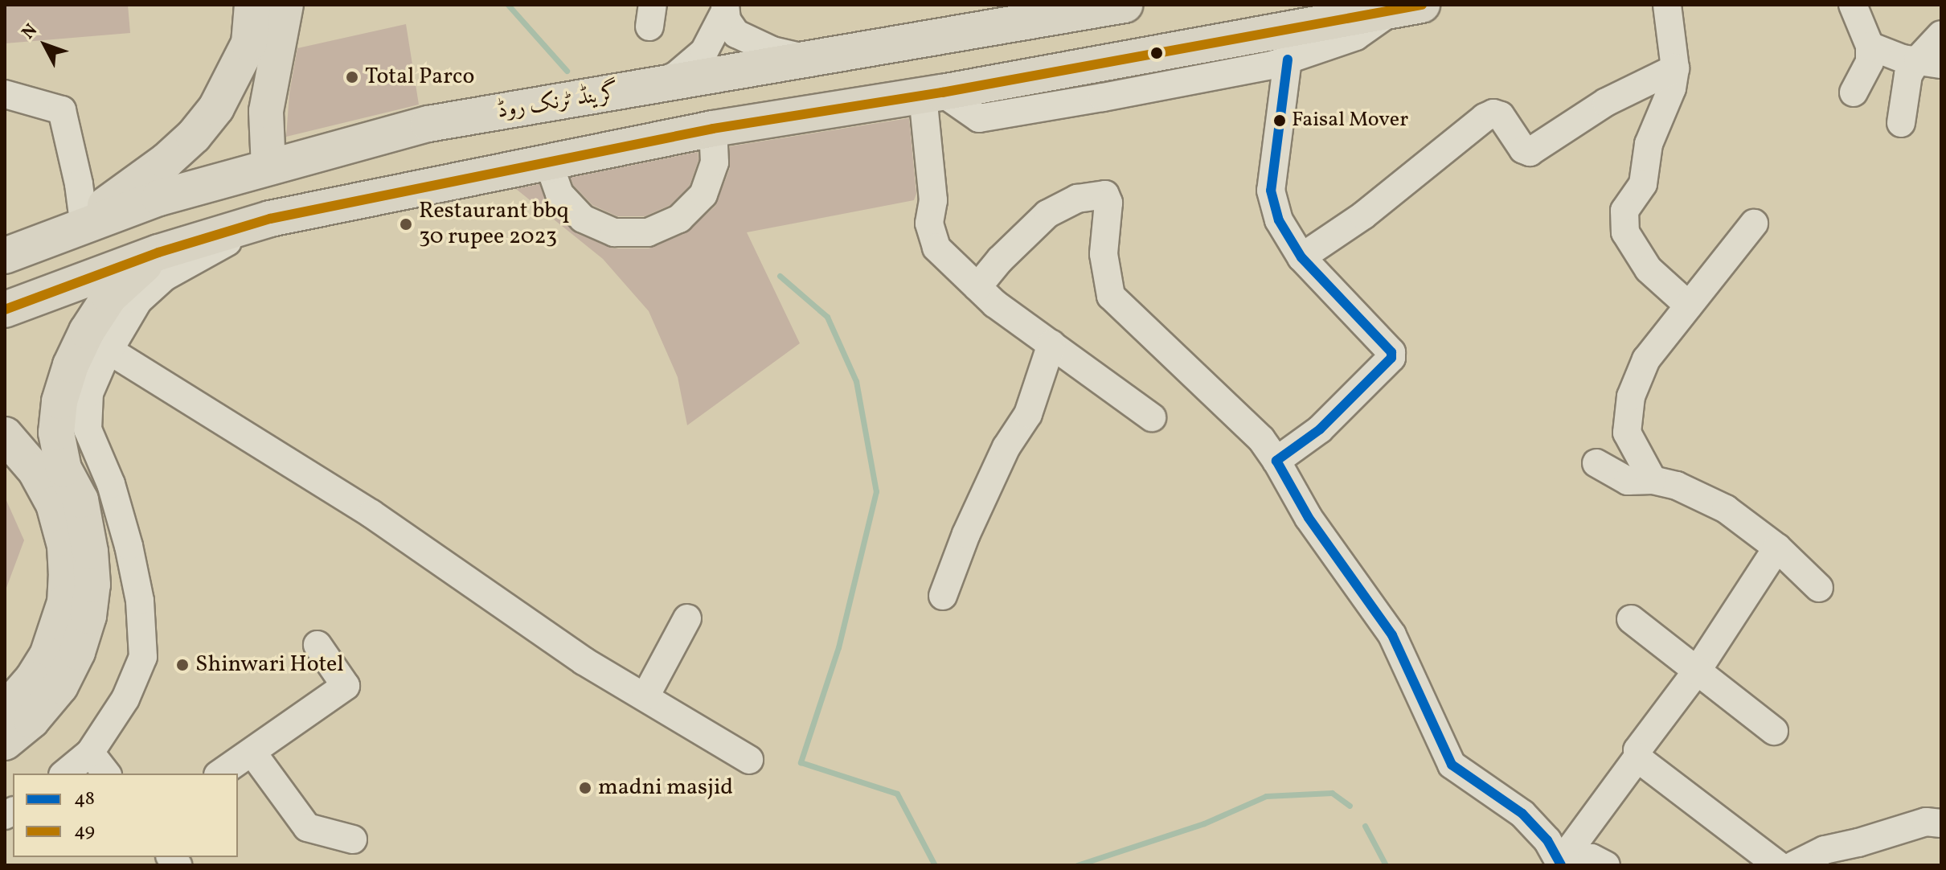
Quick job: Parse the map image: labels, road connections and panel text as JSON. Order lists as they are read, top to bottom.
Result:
{
  "streets": {
    "highway": ["گرینڈ ٹرنک روڈ"]
  },
  "places": [
    "Total Parco",
    "Faisal Mover",
    "Restaurant bbq 30 rupee 2023",
    "Shinwari Hotel",
    "madni masjid"
  ],
  "lines": ["transit line 49", "transit line 48"],
  "legend": ["48", "49"],
  "north": "top left"
}
